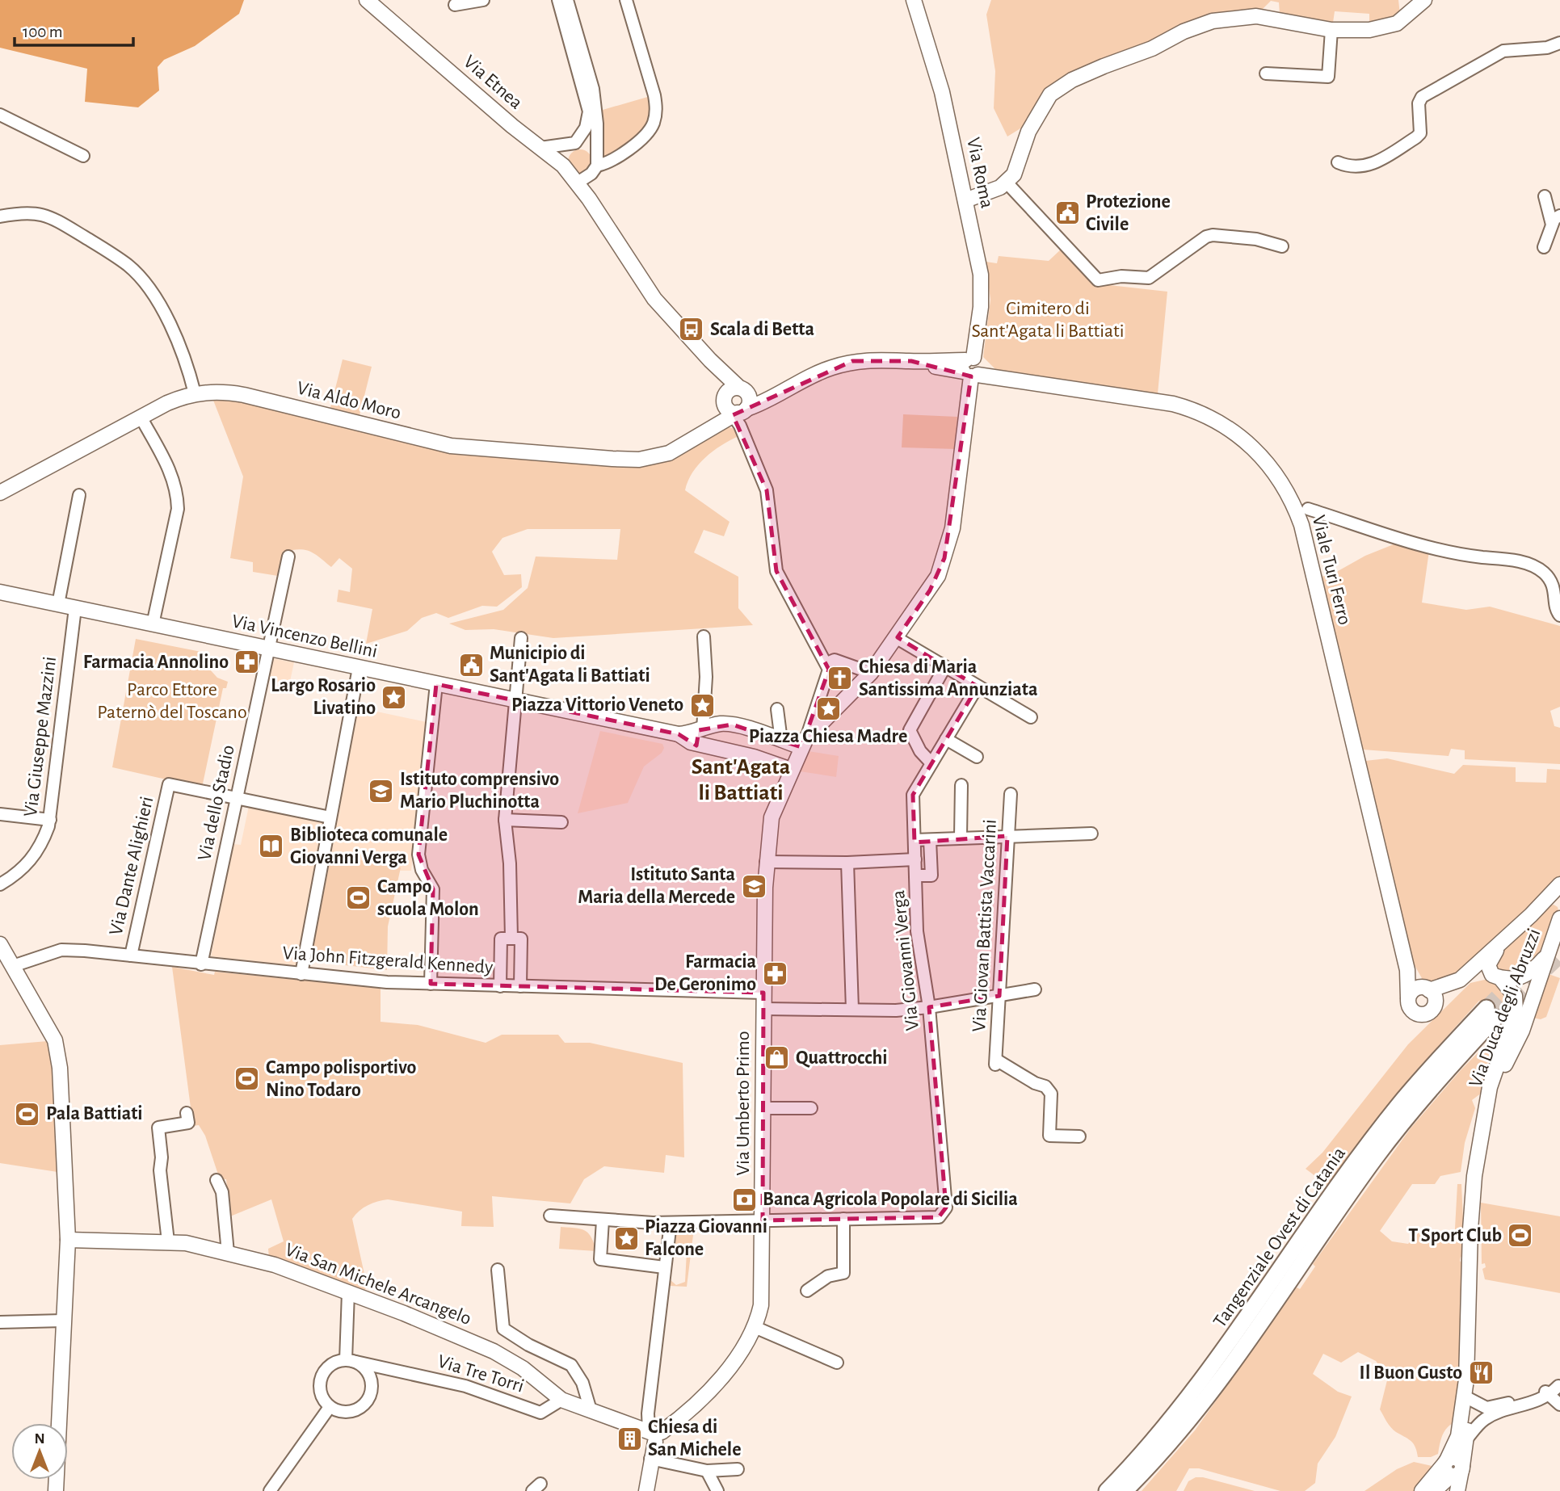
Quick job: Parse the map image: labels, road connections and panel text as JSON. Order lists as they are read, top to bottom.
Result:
{
  "streets": {
    "highway": ["Tangenziale Ovest di Catania"],
    "main road": [
      "Via Etnea",
      "Via Roma",
      "Via Aldo Moro",
      "Viale Turi Ferro",
      "Via Vincenzo Bellini",
      "Via Duca degli Abruzzi",
      "Via Umberto Primo",
      "Via San Michele Arcangelo"
    ],
    "street": [
      "Via Giuseppe Mazzini",
      "Via dello Stadio",
      "Via Dante Alighieri",
      "Via Giovan Battista Vaccarini",
      "Via John Fitzgerald Kennedy",
      "Via Giovanni Verga",
      "Via Tre Torri"
    ]
  },
  "crossings": [
    ["Via Roma", "Viale Turi Ferro"],
    ["Via Roma", "Via Umberto Primo"],
    ["Via Vincenzo Bellini", "Via Giuseppe Mazzini"],
    ["Via Vincenzo Bellini", "Via dello Stadio"],
    ["Via dello Stadio", "Via Dante Alighieri"],
    ["Via dello Stadio", "Via John Fitzgerald Kennedy"],
    ["Via Dante Alighieri", "Via John Fitzgerald Kennedy"],
    ["Via John Fitzgerald Kennedy", "Via Umberto Primo"],
    ["Via Umberto Primo", "Via San Michele Arcangelo"],
    ["Via San Michele Arcangelo", "Via Tre Torri"]
  ],
  "districts": ["Sant'Agata li Battiati"],
  "parks": ["Cimitero di Sant'Agata li Battiati", "Parco Ettore Paternò del Toscano"],
  "places": {
    "public building": ["Protezione Civile", "Municipio di Sant'Agata li Battiati"],
    "bus stop": ["Scala di Betta"],
    "pharmacy": ["Farmacia Annolino", "Farmacia De Geronimo"],
    "church": ["Chiesa di Maria Santissima Annunziata"],
    "place": [
      "Largo Rosario Livatino",
      "Piazza Vittorio Veneto",
      "Piazza Chiesa Madre",
      "Piazza Giovanni Falcone"
    ],
    "school or university": ["Istituto comprensivo Mario Pluchinotta", "Istituto Santa Maria della Mercede"],
    "library": ["Biblioteca comunale Giovanni Verga"],
    "sports": [
      "Campo scuola Molon",
      "Campo polisportivo Nino Todaro",
      "Pala Battiati",
      "T Sport Club"
    ],
    "shop": ["Quattrocchi"],
    "bank": ["Banca Agricola Popolare di Sicilia"],
    "restaurant": ["Il Buon Gusto"],
    "building": ["Chiesa di San Michele"]
  },
  "scale_bar": "100 m",
  "north": "top"
}
